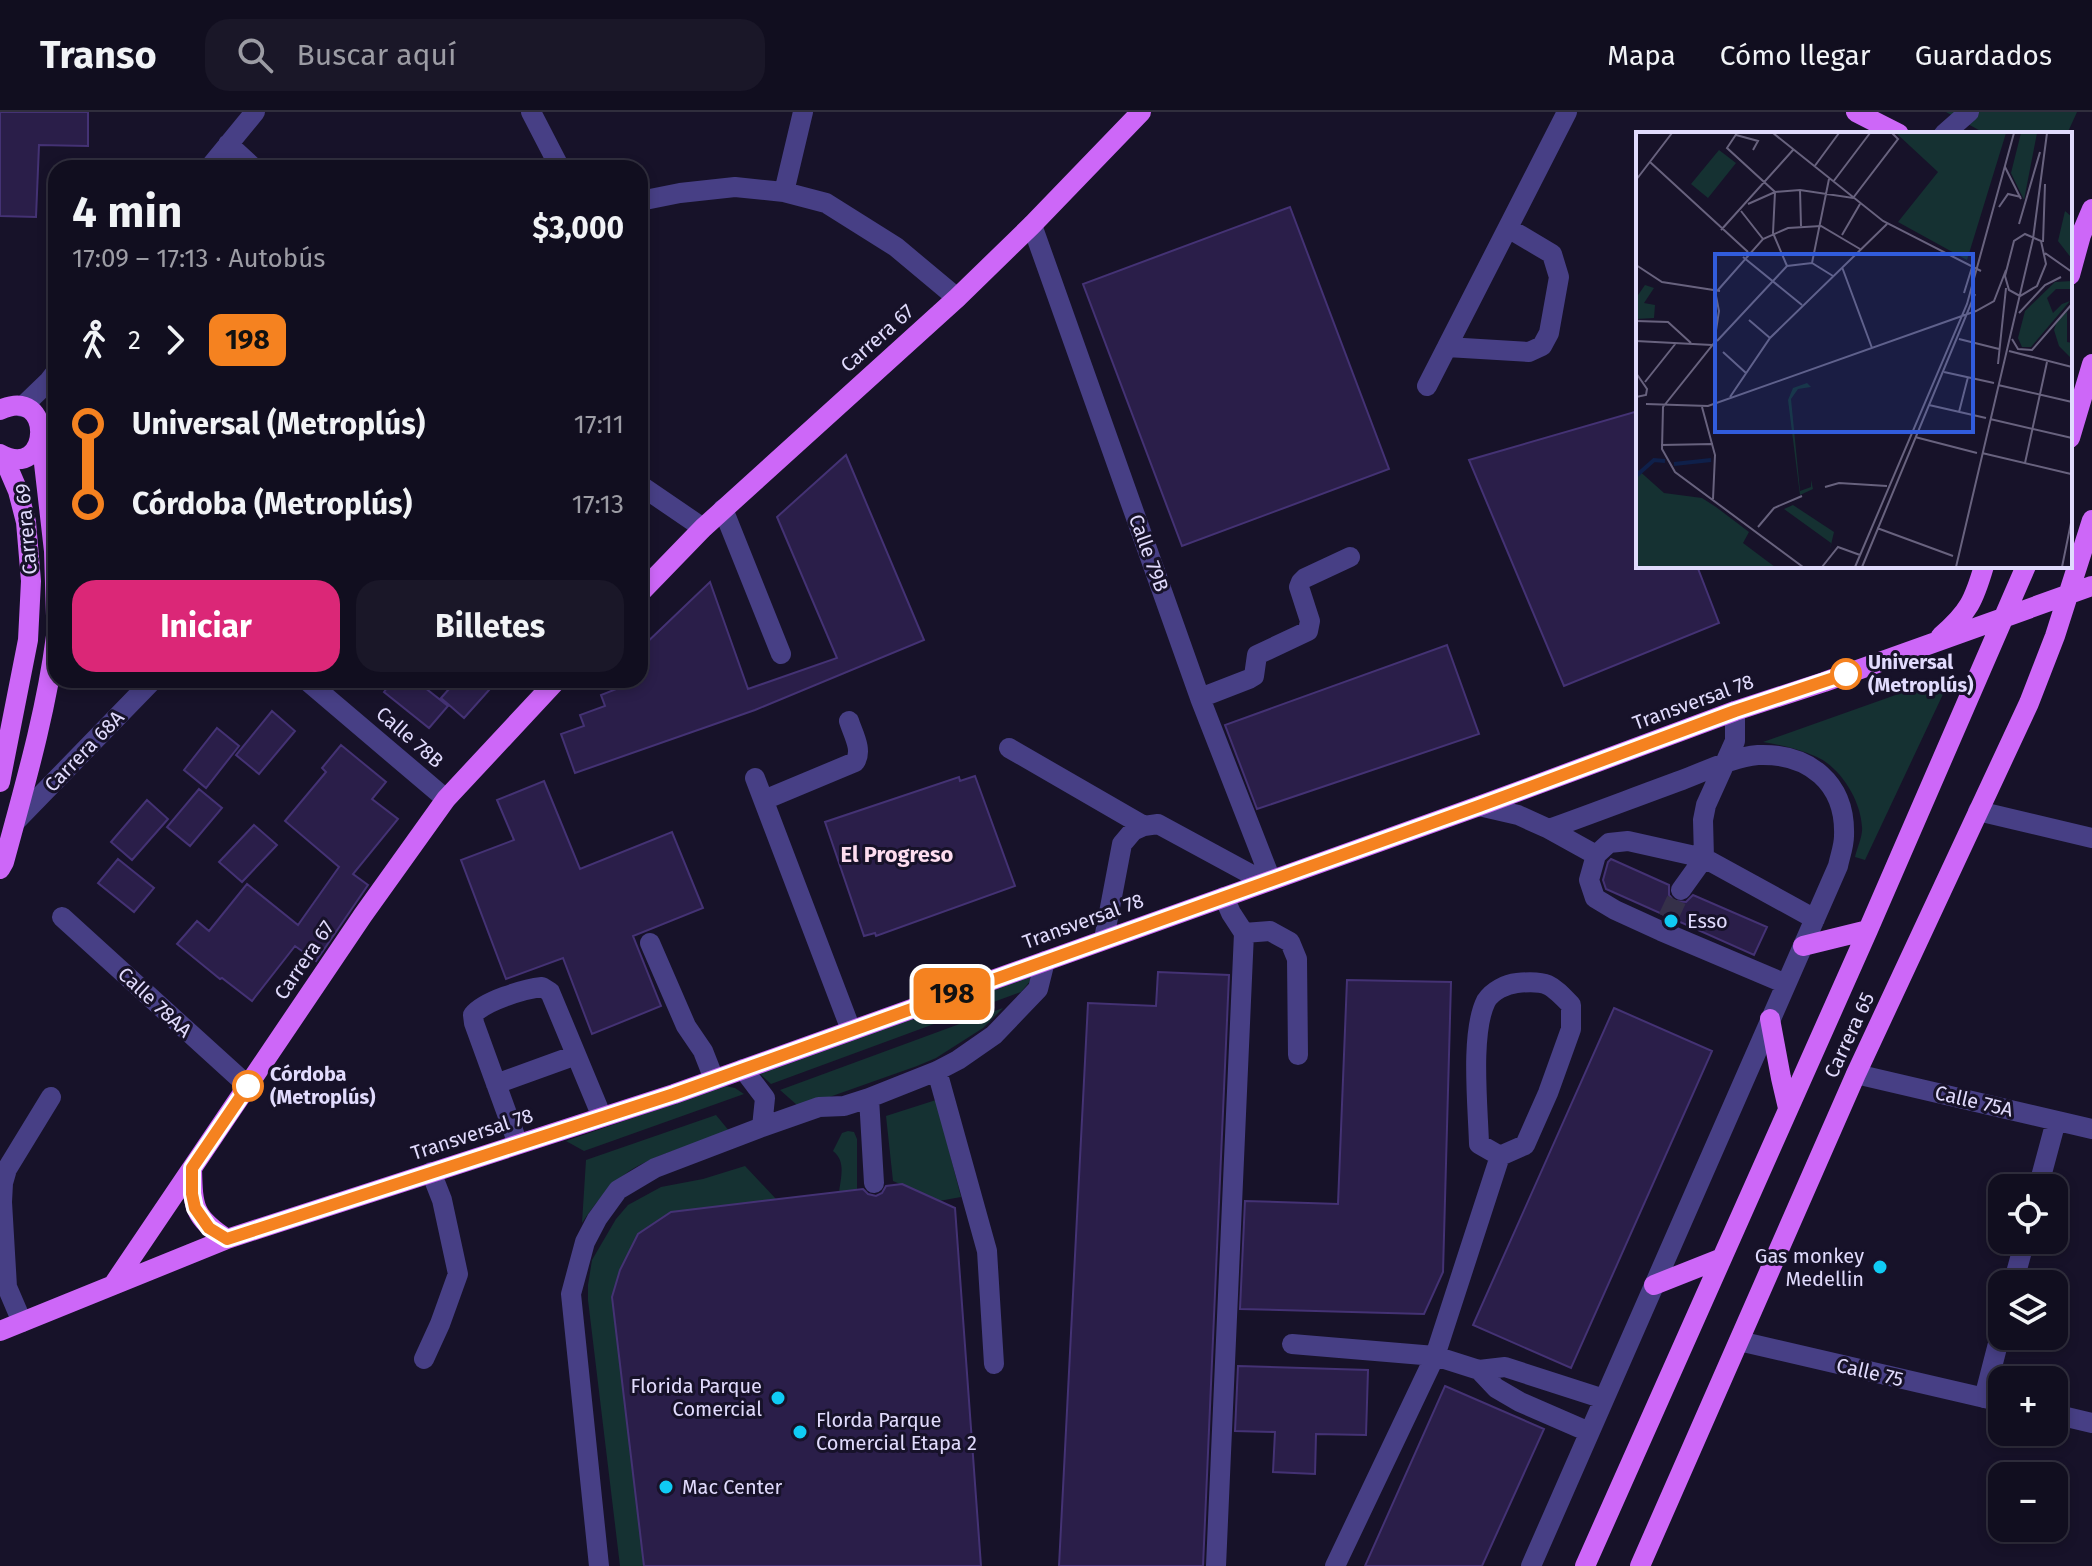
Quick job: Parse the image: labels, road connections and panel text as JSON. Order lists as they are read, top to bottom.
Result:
{
  "streets": {
    "main road": [
      "Carrera 67",
      "Carrera 69",
      "Transversal 78",
      "Carrera 65"
    ],
    "street": [
      "Calle 79B",
      "Calle 78B",
      "Carrera 68A",
      "Calle 78AA",
      "Calle 75A",
      "Calle 75"
    ]
  },
  "crossings": [
    ["Carrera 67", "Calle 79B"],
    ["Carrera 67", "Transversal 78"],
    ["Carrera 67", "Calle 78B"],
    ["Carrera 67", "Calle 78AA"],
    ["Calle 79B", "Transversal 78"],
    ["Transversal 78", "Carrera 65"],
    ["Carrera 65", "Calle 75A"],
    ["Carrera 65", "Calle 75"]
  ],
  "districts": ["El Progreso"],
  "places": [
    "Universal (Metroplús)",
    "Esso",
    "Córdoba (Metroplús)",
    "Gas monkey Medellin",
    "Florida Parque Comercial",
    "Florda Parque Comercial Etapa 2",
    "Mac Center"
  ],
  "lines": ["bus line 198"],
  "page": {
    "header": "Transo",
    "search": "Buscar aquí",
    "nav": ["Mapa", "Cómo llegar", "Guardados"],
    "on_map": "198",
    "heading": ["4 min", "17:09 – 17:13 · Autobús", "$3,000"],
    "legs": ["2", "198"],
    "list": [
      {
        "name": "Universal (Metroplús)",
        "value": "17:11"
      },
      {
        "name": "Córdoba (Metroplús)",
        "value": "17:13"
      }
    ],
    "buttons": ["Iniciar", "Billetes"],
    "map_buttons": ["+", "−"]
  }
}
